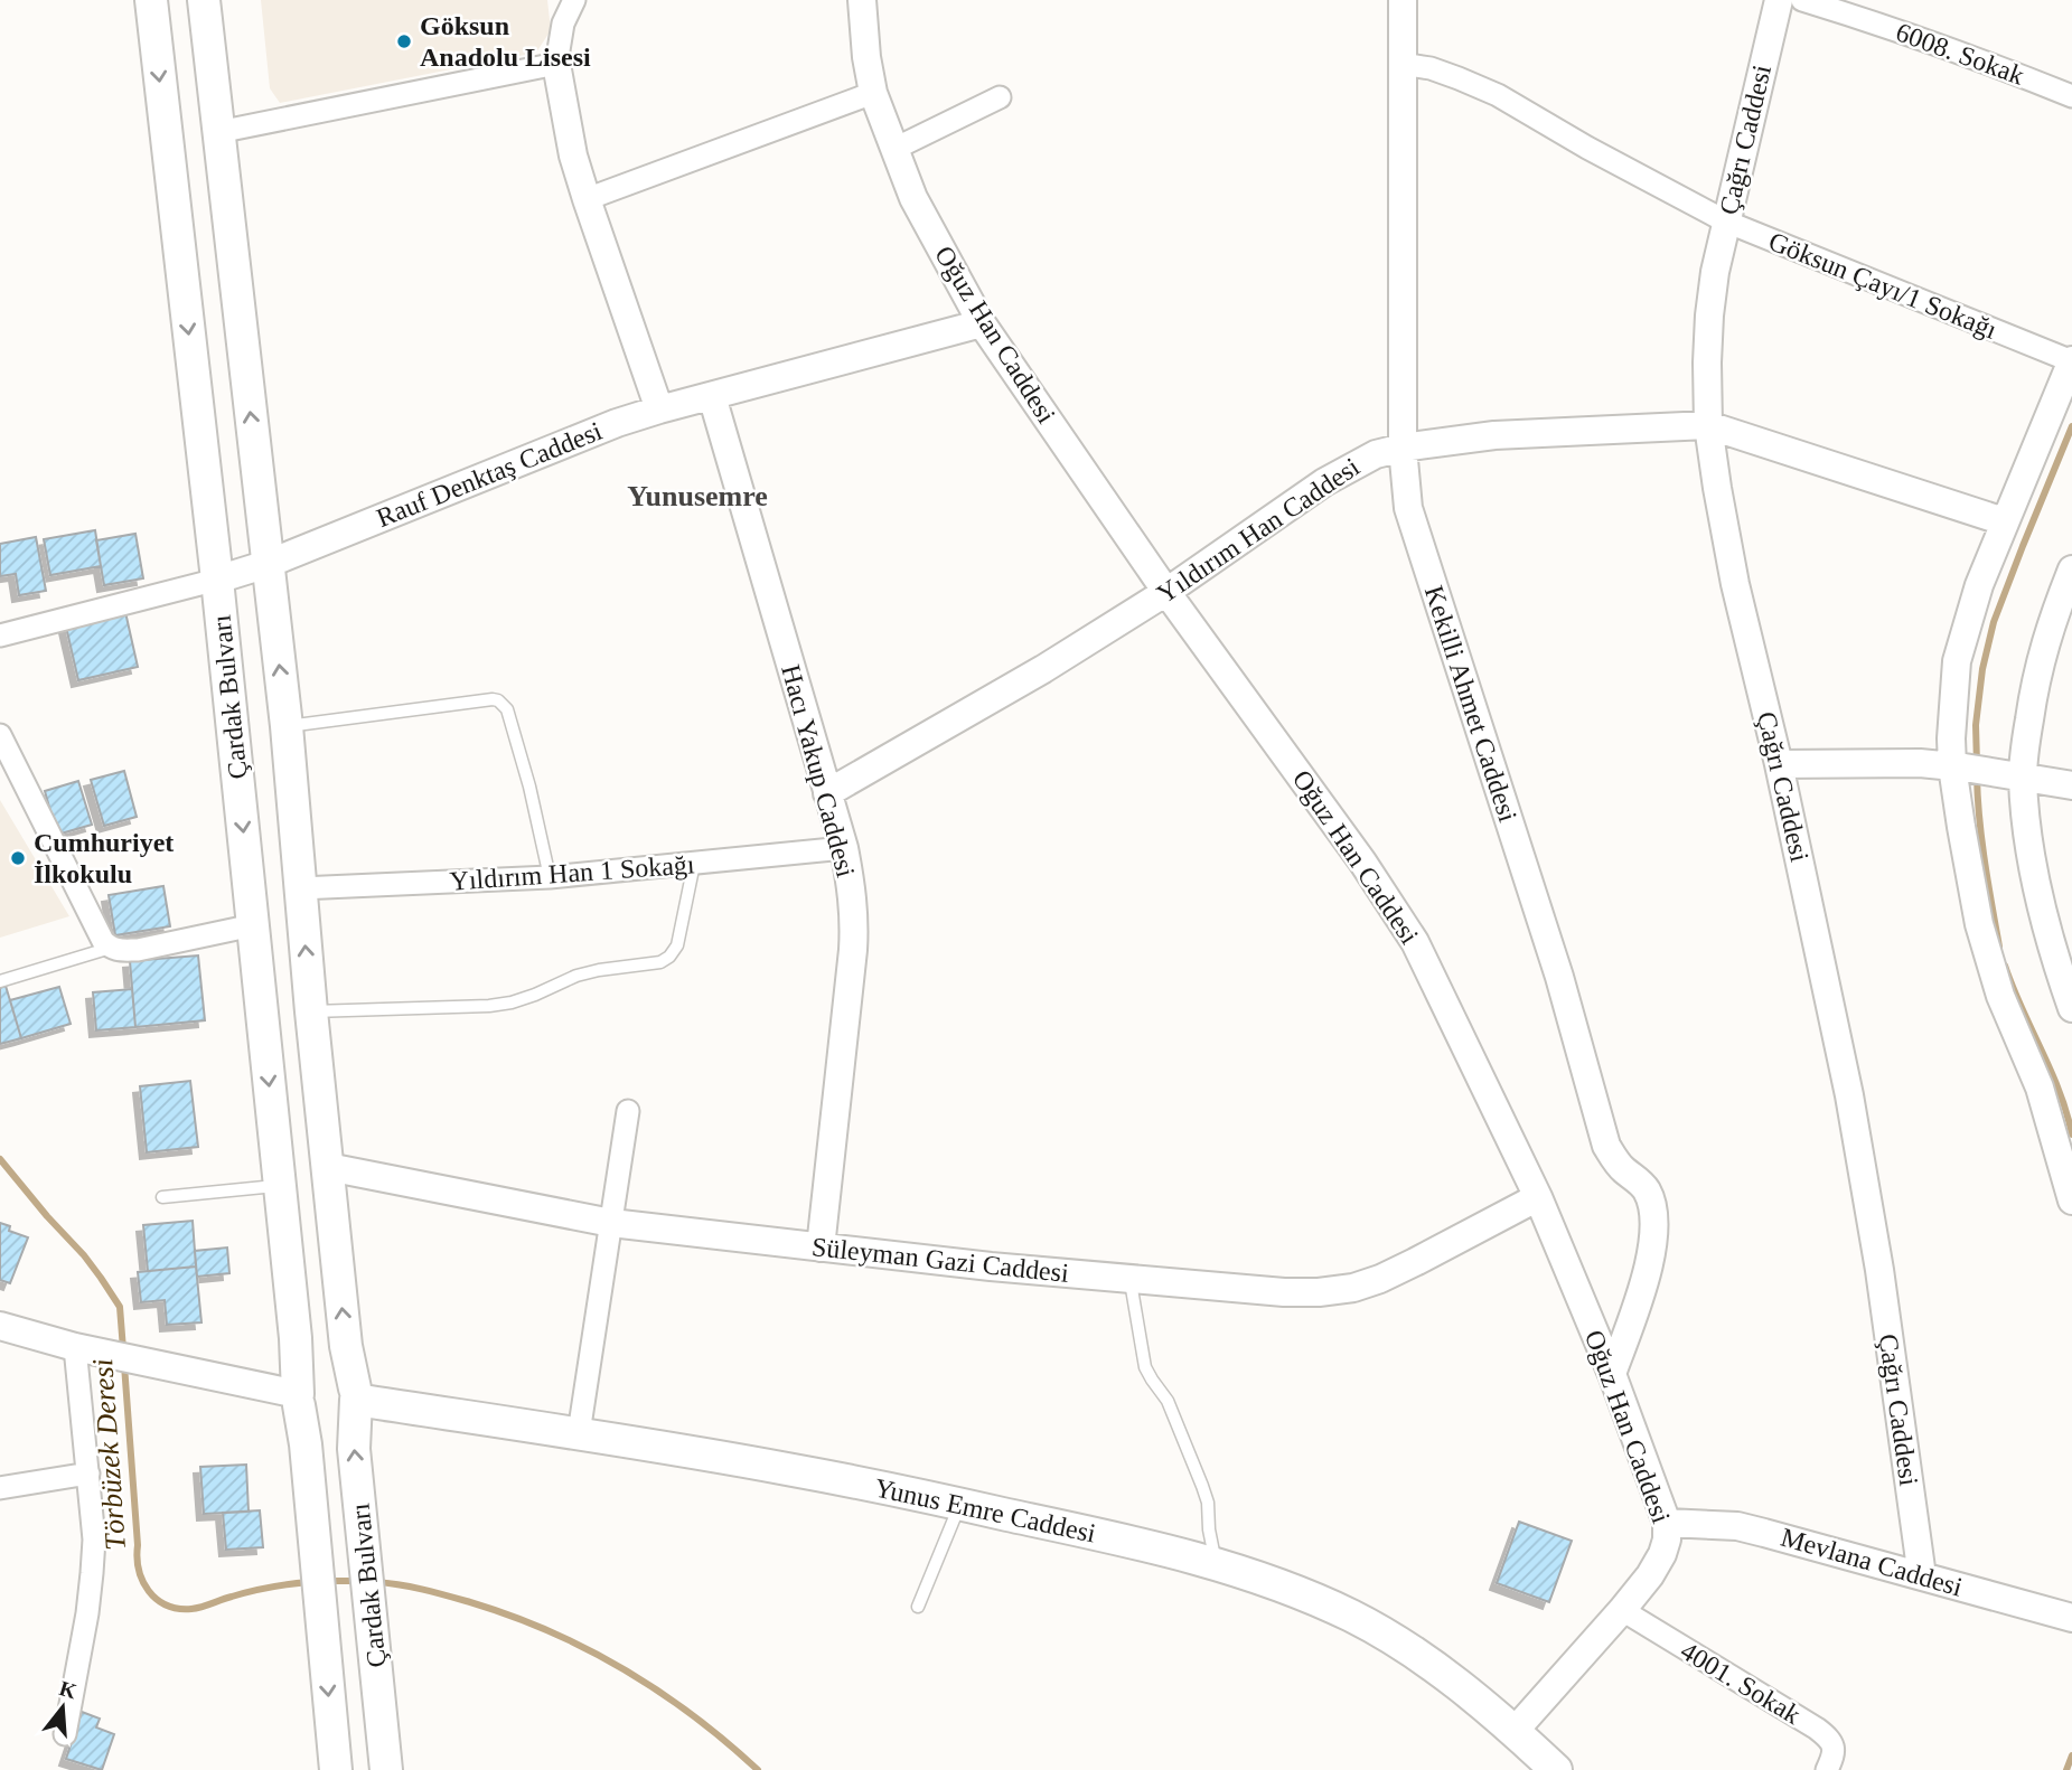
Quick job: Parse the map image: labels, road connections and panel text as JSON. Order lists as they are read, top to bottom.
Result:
{
  "streets": {
    "main road": ["Çardak Bulvarı", "Yunus Emre Caddesi"],
    "street": [
      "6008. Sokak",
      "Çağrı Caddesi",
      "Göksun Çayı/1 Sokağı",
      "Oğuz Han Caddesi",
      "Rauf Denktaş Caddesi",
      "Yıldırım Han Caddesi",
      "Kekilli Ahmet Caddesi",
      "Hacı Yakup Caddesi",
      "Yıldırım Han 1 Sokağı",
      "Süleyman Gazi Caddesi",
      "Mevlana Caddesi",
      "4001. Sokak"
    ]
  },
  "crossings": [
    ["Çağrı Caddesi", "Göksun Çayı/1 Sokağı"],
    ["Çağrı Caddesi", "Yıldırım Han Caddesi"],
    ["Çağrı Caddesi", "Mevlana Caddesi"],
    ["Göksun Çayı/1 Sokağı", "Kekilli Ahmet Caddesi"],
    ["Oğuz Han Caddesi", "Rauf Denktaş Caddesi"],
    ["Oğuz Han Caddesi", "Yıldırım Han Caddesi"],
    ["Oğuz Han Caddesi", "Kekilli Ahmet Caddesi"],
    ["Oğuz Han Caddesi", "Süleyman Gazi Caddesi"],
    ["Oğuz Han Caddesi", "Yunus Emre Caddesi"],
    ["Oğuz Han Caddesi", "Mevlana Caddesi"],
    ["Oğuz Han Caddesi", "4001. Sokak"],
    ["Rauf Denktaş Caddesi", "Çardak Bulvarı"],
    ["Rauf Denktaş Caddesi", "Hacı Yakup Caddesi"],
    ["Yıldırım Han Caddesi", "Kekilli Ahmet Caddesi"],
    ["Yıldırım Han Caddesi", "Hacı Yakup Caddesi"],
    ["Çardak Bulvarı", "Yıldırım Han 1 Sokağı"],
    ["Çardak Bulvarı", "Süleyman Gazi Caddesi"],
    ["Çardak Bulvarı", "Yunus Emre Caddesi"],
    ["Hacı Yakup Caddesi", "Yıldırım Han 1 Sokağı"],
    ["Hacı Yakup Caddesi", "Süleyman Gazi Caddesi"]
  ],
  "districts": ["Yunusemre"],
  "water": ["Törbüzek Deresi"],
  "places": ["Göksun Anadolu Lisesi", "Cumhuriyet İlkokulu"],
  "north": "top"
}
